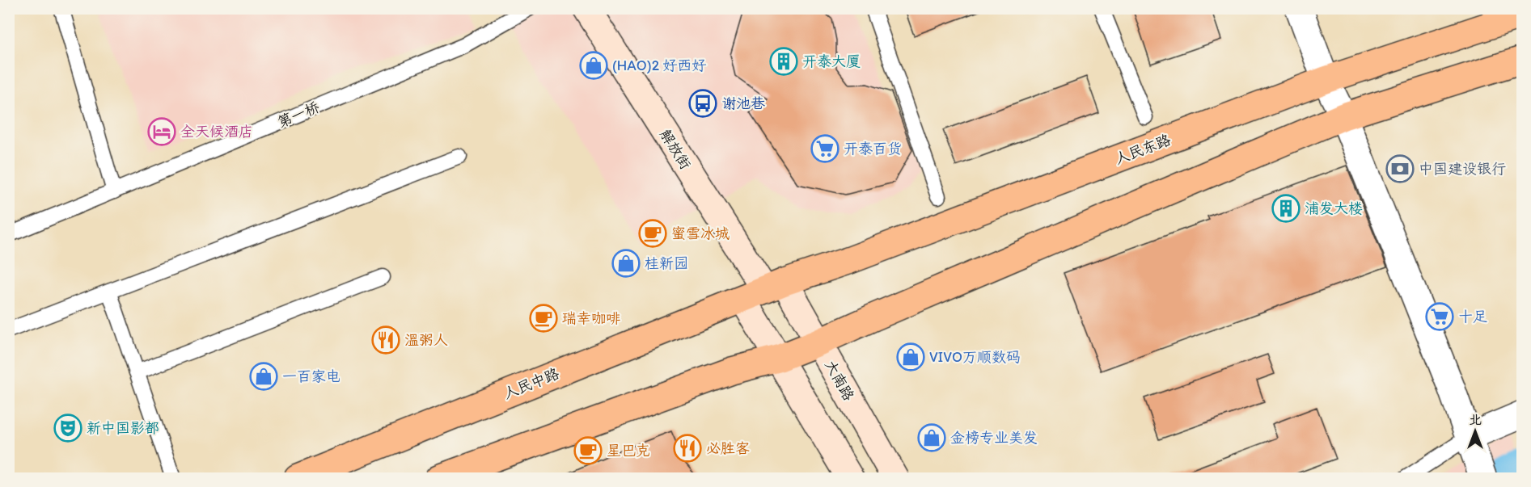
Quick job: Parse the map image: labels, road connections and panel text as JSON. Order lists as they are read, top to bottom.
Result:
{
  "streets": {
    "highway": ["人民东路", "人民中路"],
    "main road": ["解放街", "大南路"],
    "lane": ["第一桥"]
  },
  "crossings": [
    ["解放街", "人民东路"],
    ["解放街", "大南路"],
    ["解放街", "人民中路"],
    ["人民东路", "大南路"],
    ["人民东路", "人民中路"],
    ["大南路", "人民中路"]
  ],
  "places": {
    "building": ["开泰大厦", "浦发大楼"],
    "shop": [
      "(HAO)2 好西好",
      "桂新园",
      "VIVO万顺数码",
      "一百家电",
      "金榜专业美发"
    ],
    "bus stop": ["谢池巷"],
    "hotel": ["全天候酒店"],
    "supermarket": ["开泰百货", "十足"],
    "bank": ["中国建设银行"],
    "cafe": ["蜜雪冰城", "瑞幸咖啡", "星巴克"],
    "restaurant": ["温粥人", "必胜客"],
    "theatre": ["新中国影都"]
  },
  "north": "top"
}
